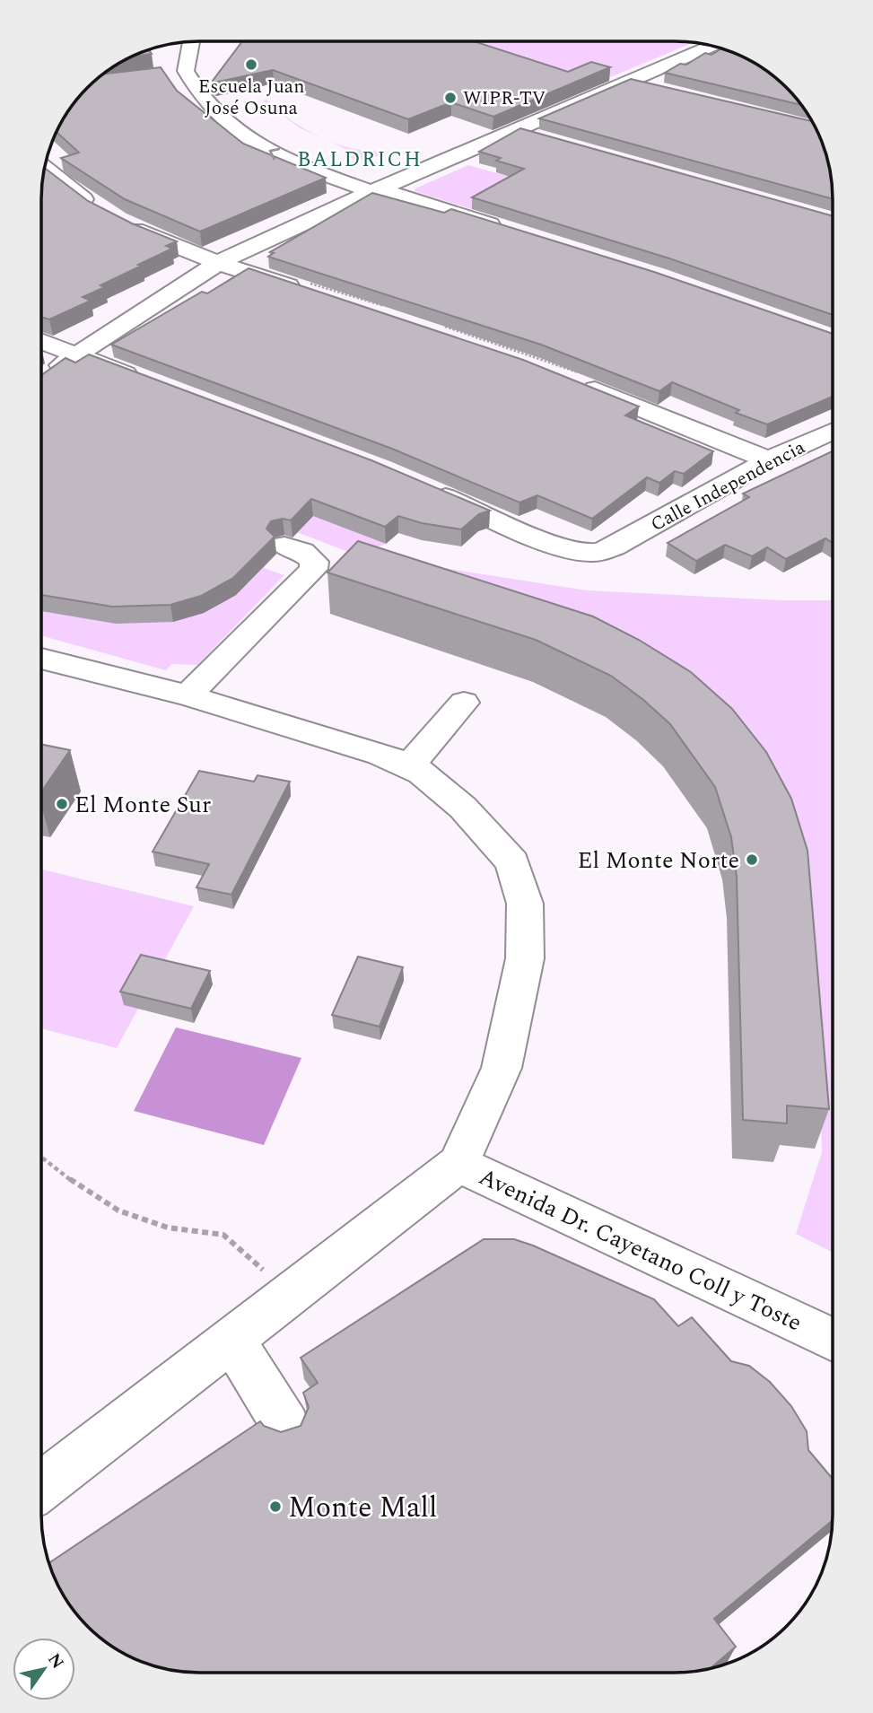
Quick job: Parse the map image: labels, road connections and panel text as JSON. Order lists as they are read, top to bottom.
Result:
{
  "streets": {
    "street": ["Calle Independencia", "Avenida Dr. Cayetano Coll y Toste"]
  },
  "districts": ["BALDRICH"],
  "places": [
    "Escuela Juan José Osuna",
    "WIPR-TV",
    "El Monte Sur",
    "El Monte Norte",
    "Monte Mall"
  ],
  "north": "top right"
}
